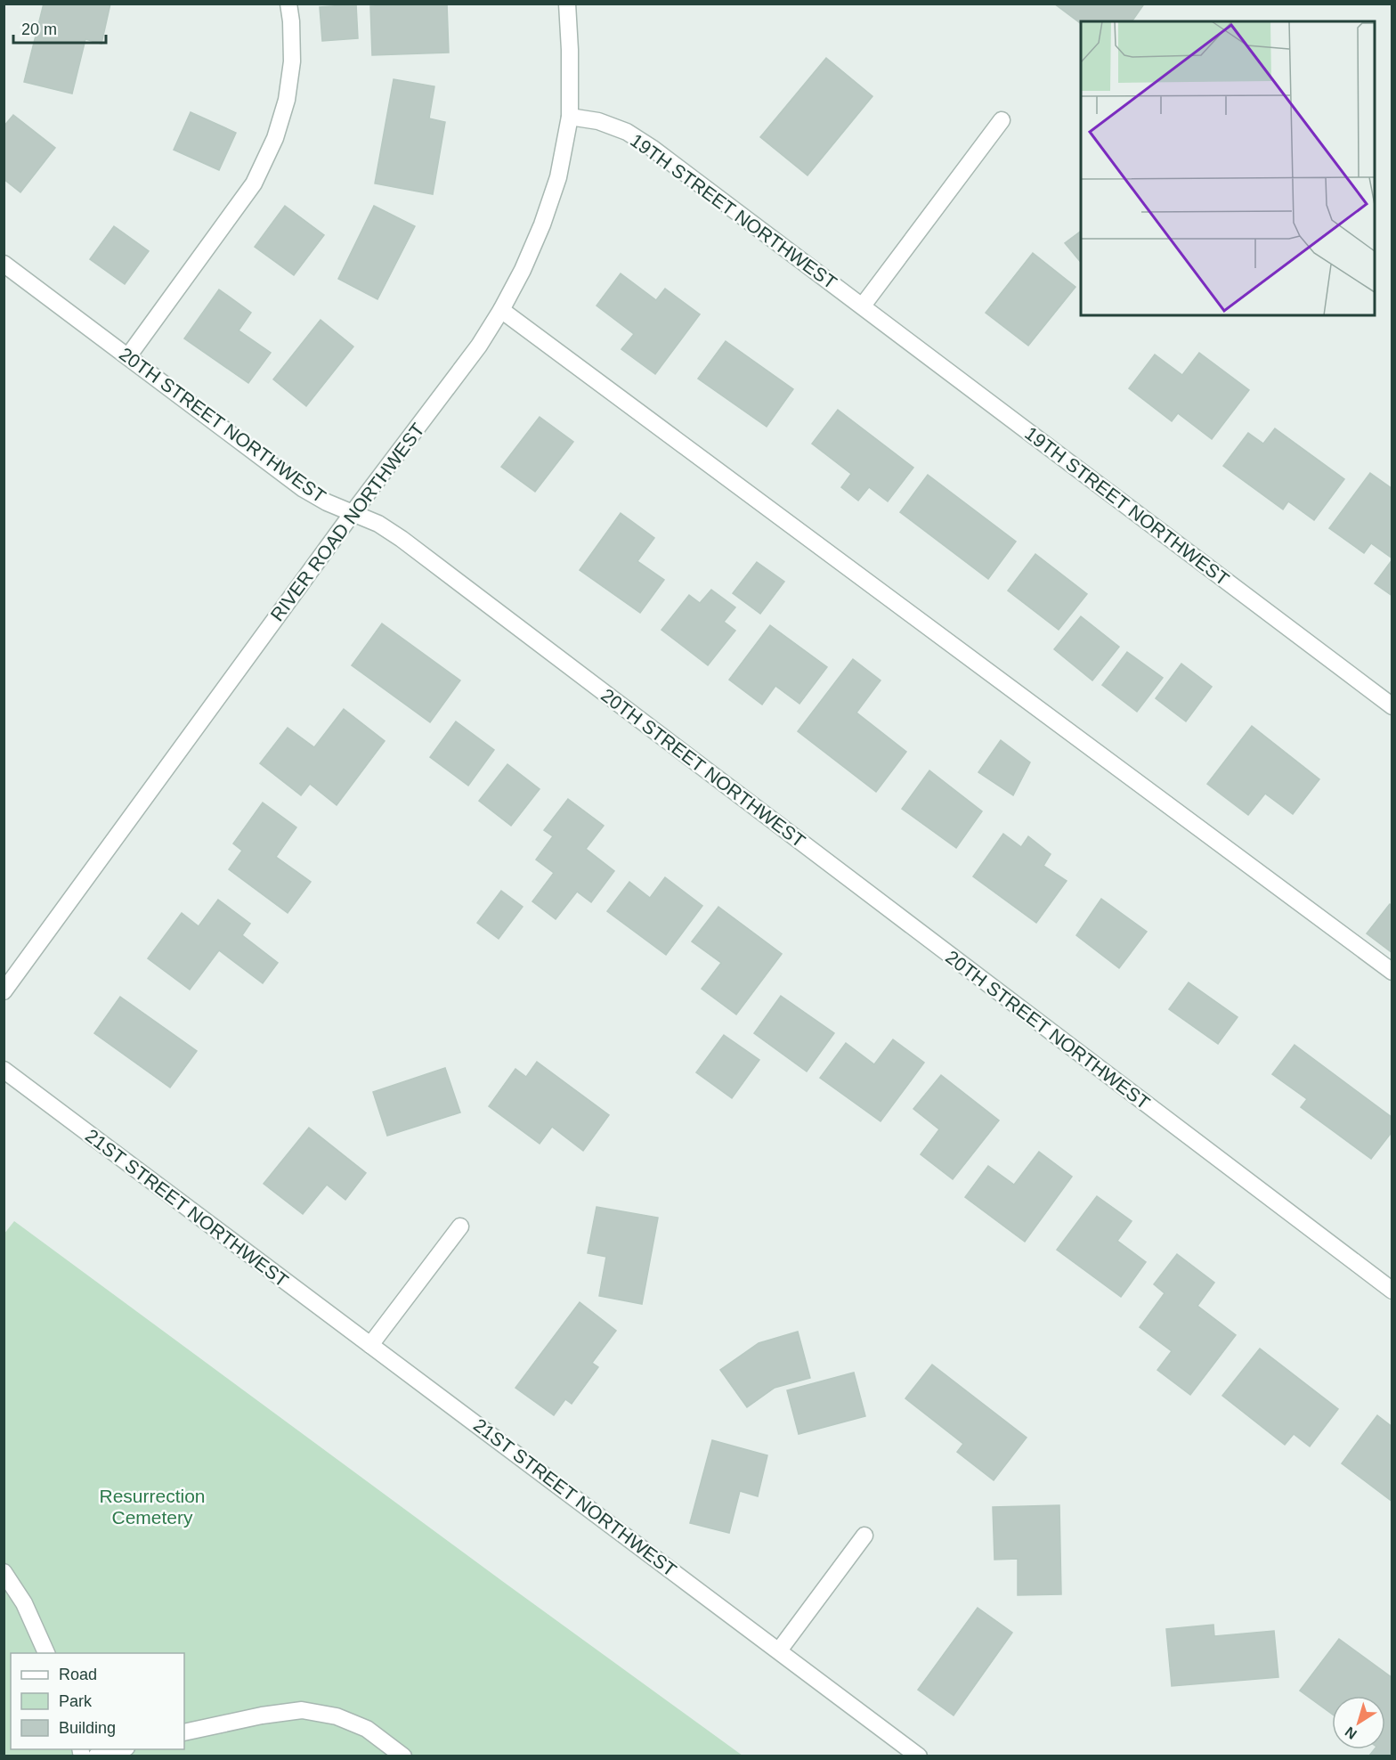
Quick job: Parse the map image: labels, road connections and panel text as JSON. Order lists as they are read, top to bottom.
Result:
{
  "streets": {
    "street": [
      "19TH STREET NORTHWEST",
      "20TH STREET NORTHWEST",
      "RIVER ROAD NORTHWEST",
      "21ST STREET NORTHWEST"
    ]
  },
  "crossings": [
    ["19TH STREET NORTHWEST", "RIVER ROAD NORTHWEST"],
    ["20TH STREET NORTHWEST", "RIVER ROAD NORTHWEST"]
  ],
  "parks": ["Resurrection Cemetery"],
  "legend": ["Road", "Park", "Building"],
  "scale_bar": "20 m",
  "north": "bottom left"
}
